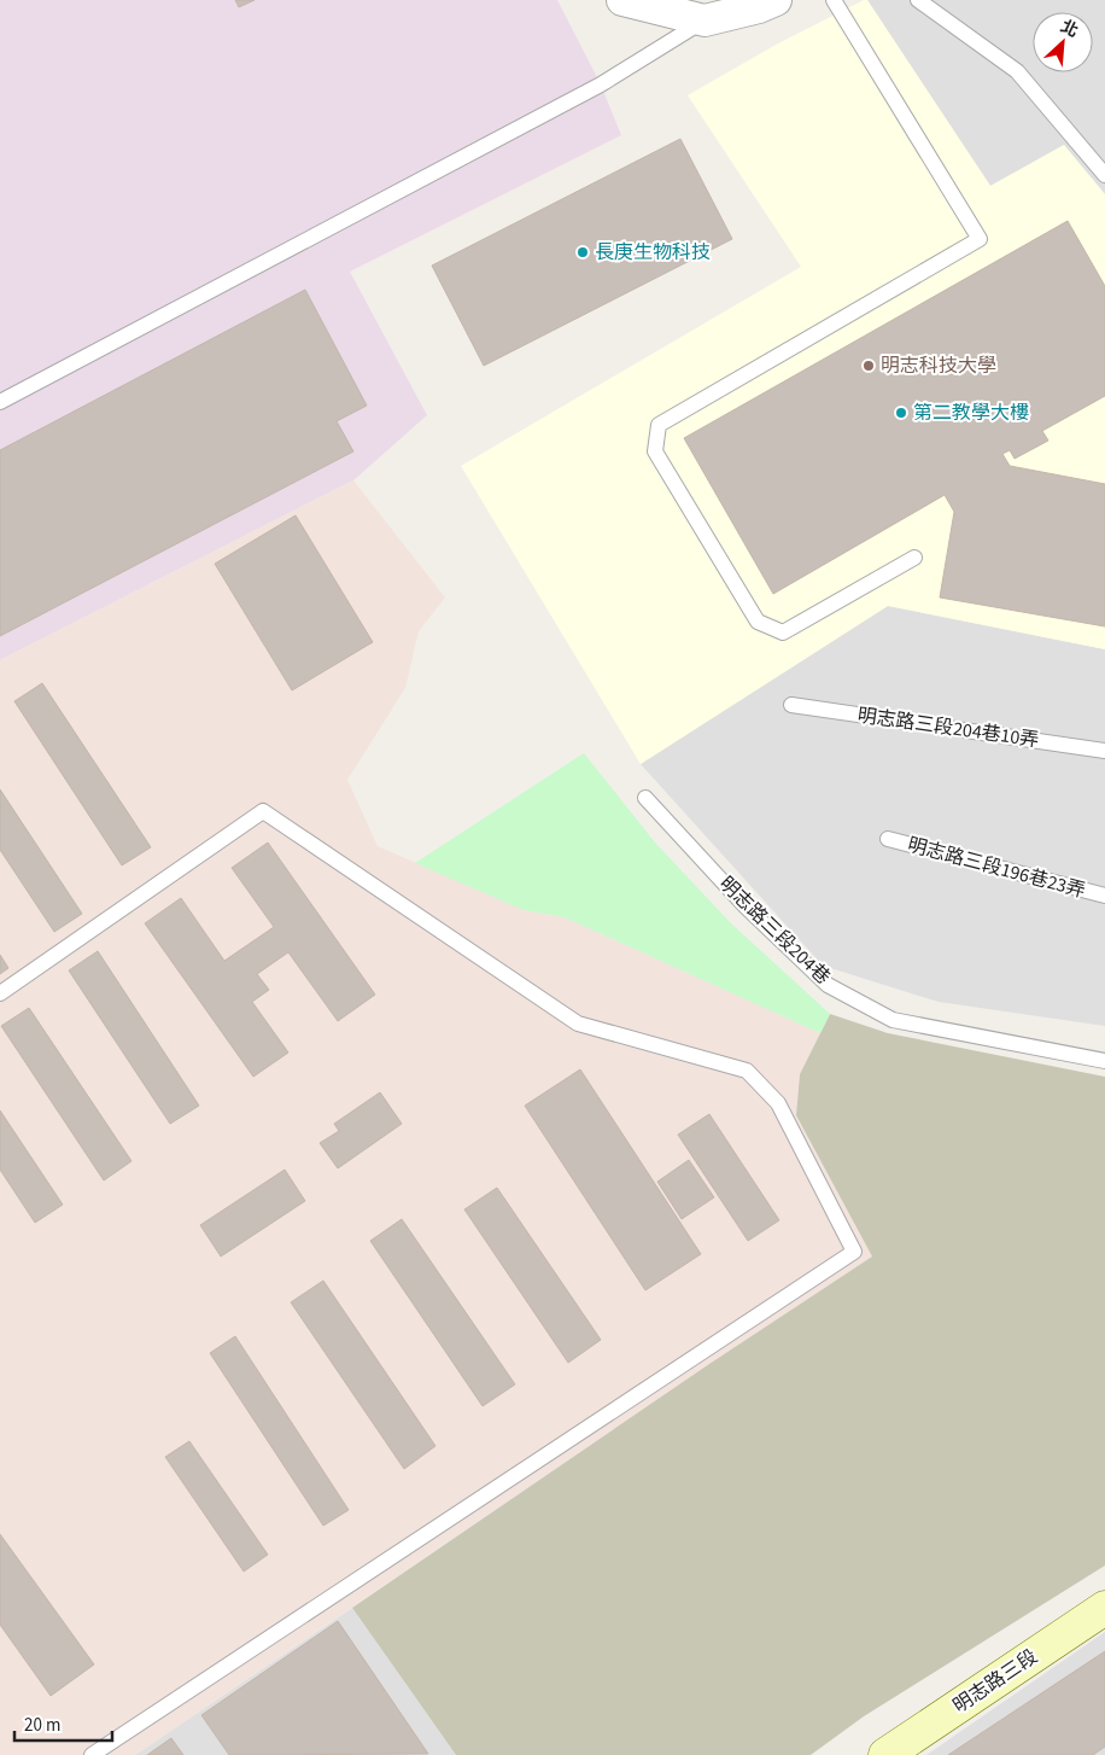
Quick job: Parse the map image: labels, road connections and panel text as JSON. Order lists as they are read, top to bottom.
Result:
{
  "streets": {
    "main road": ["明志路三段"],
    "lane": ["明志路三段204巷10弄", "明志路三段196巷23弄", "明志路三段204巷"]
  },
  "places": ["長庚生物科技", "明志科技大學", "第二教學大樓"],
  "scale_bar": "20 m",
  "north": "top right"
}
